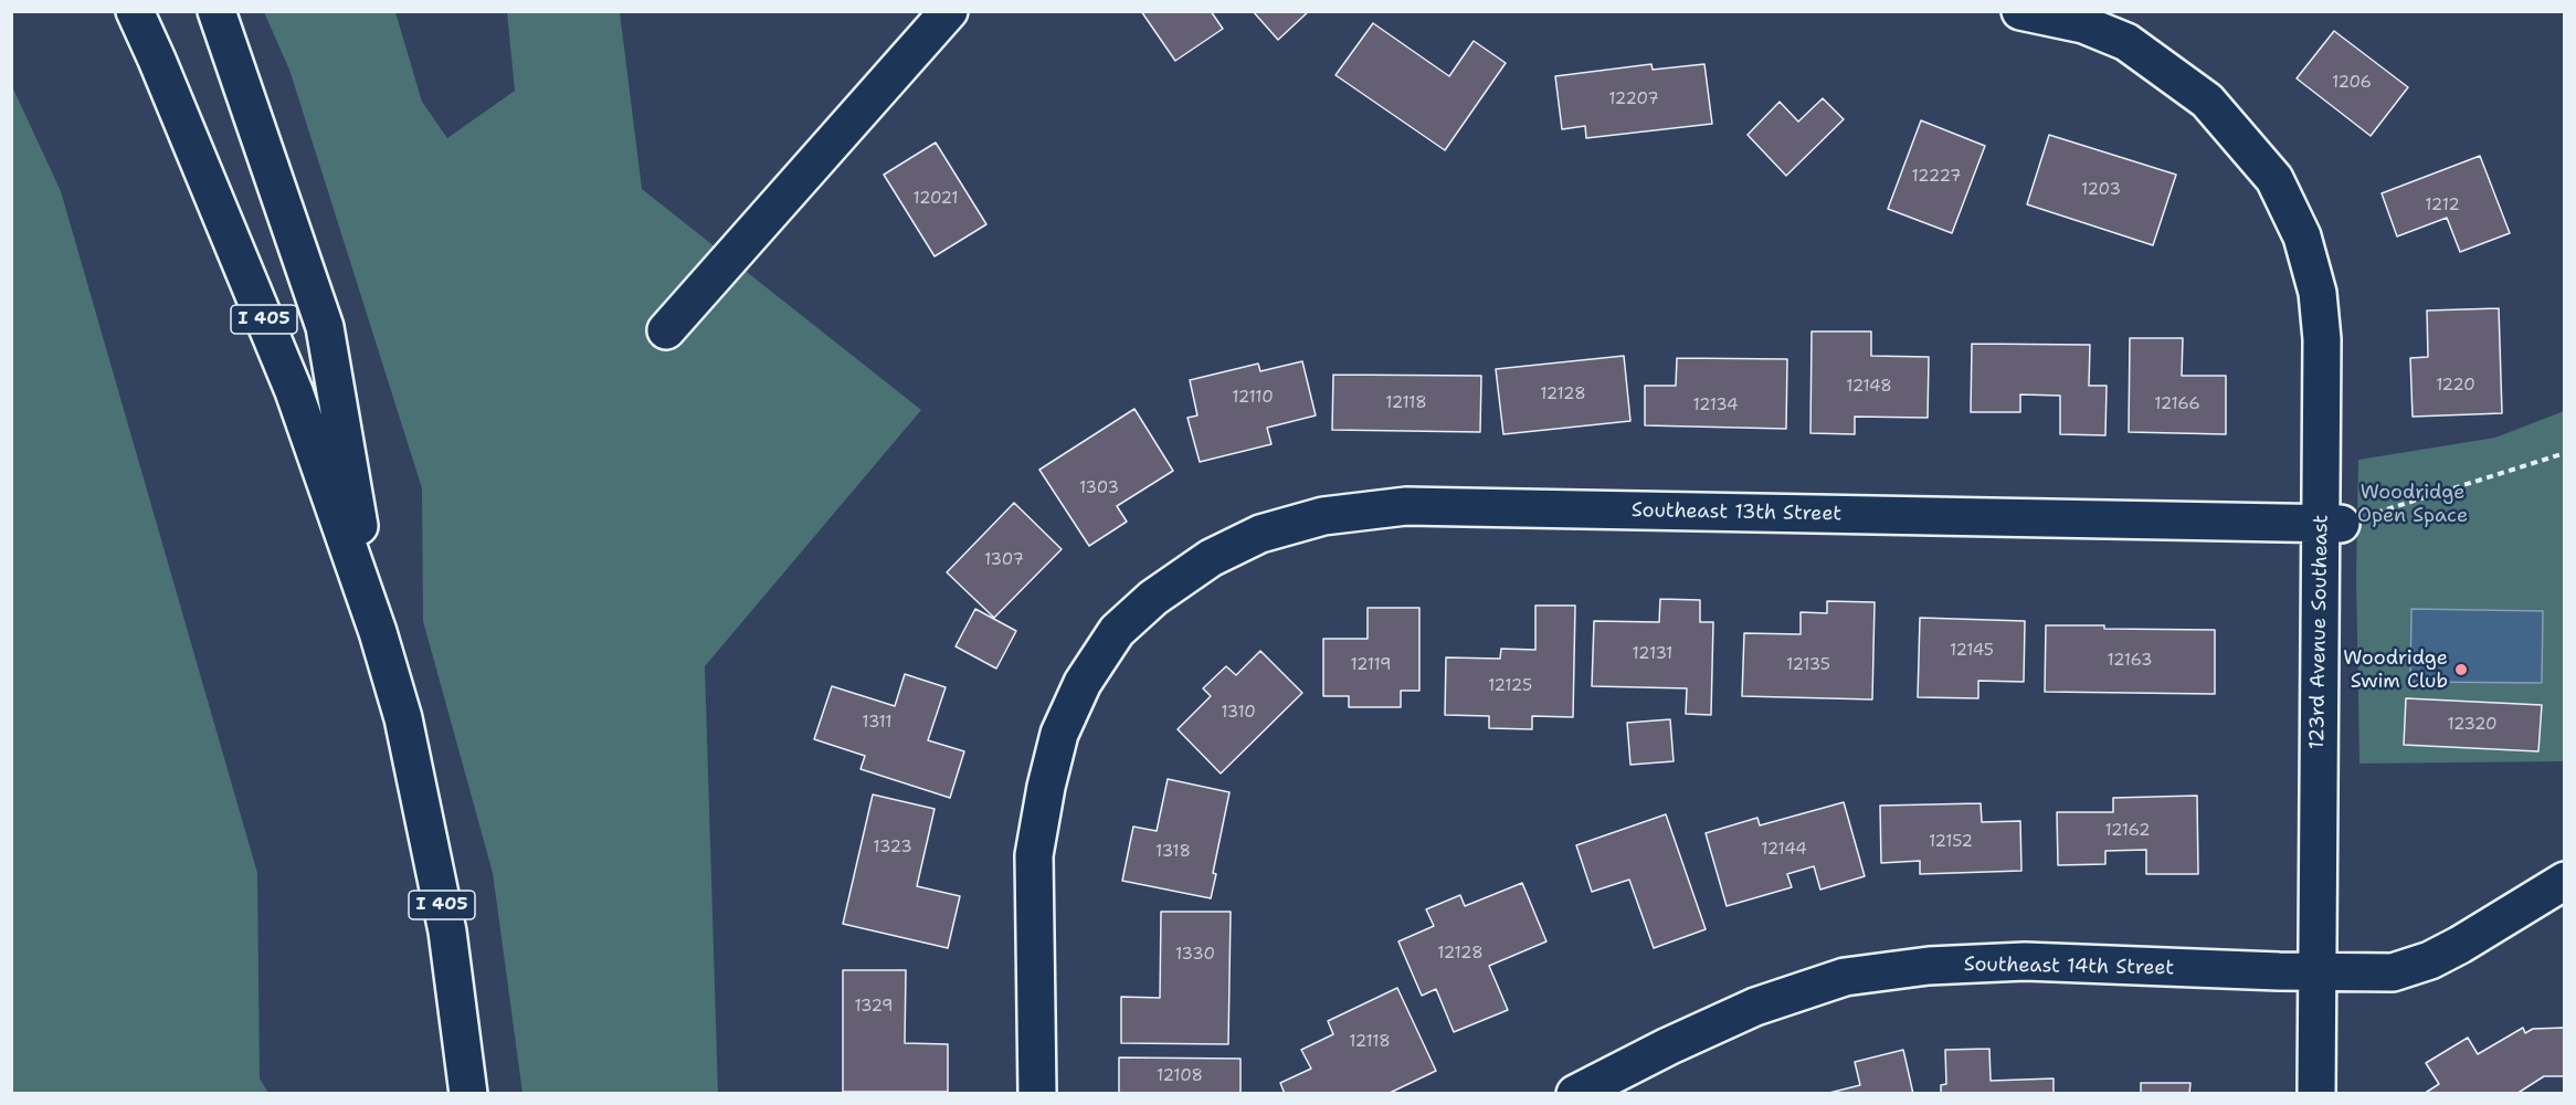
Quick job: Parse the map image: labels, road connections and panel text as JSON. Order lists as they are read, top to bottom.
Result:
{
  "streets": {
    "main road": [
      "I 405",
      "Southeast 13th Street",
      "123rd Avenue Southeast",
      "Southeast 14th Street"
    ]
  },
  "crossings": [
    ["Southeast 13th Street", "123rd Avenue Southeast"],
    ["123rd Avenue Southeast", "Southeast 14th Street"]
  ],
  "parks": ["Woodridge Open Space"],
  "places": ["Woodridge Swim Club"],
  "house_numbers": [
    "1206",
    "12207",
    "12227",
    "1203",
    "12021",
    "1212",
    "1220",
    "12148",
    "12128",
    "12110",
    "12118",
    "12166",
    "12134",
    "1303",
    "1307",
    "12145",
    "12131",
    "12163",
    "12119",
    "12135",
    "12125",
    "1310",
    "1311",
    "12320",
    "12162",
    "12152",
    "1323",
    "12144",
    "1318",
    "12128",
    "1330",
    "1329",
    "12118",
    "12108"
  ]
}
